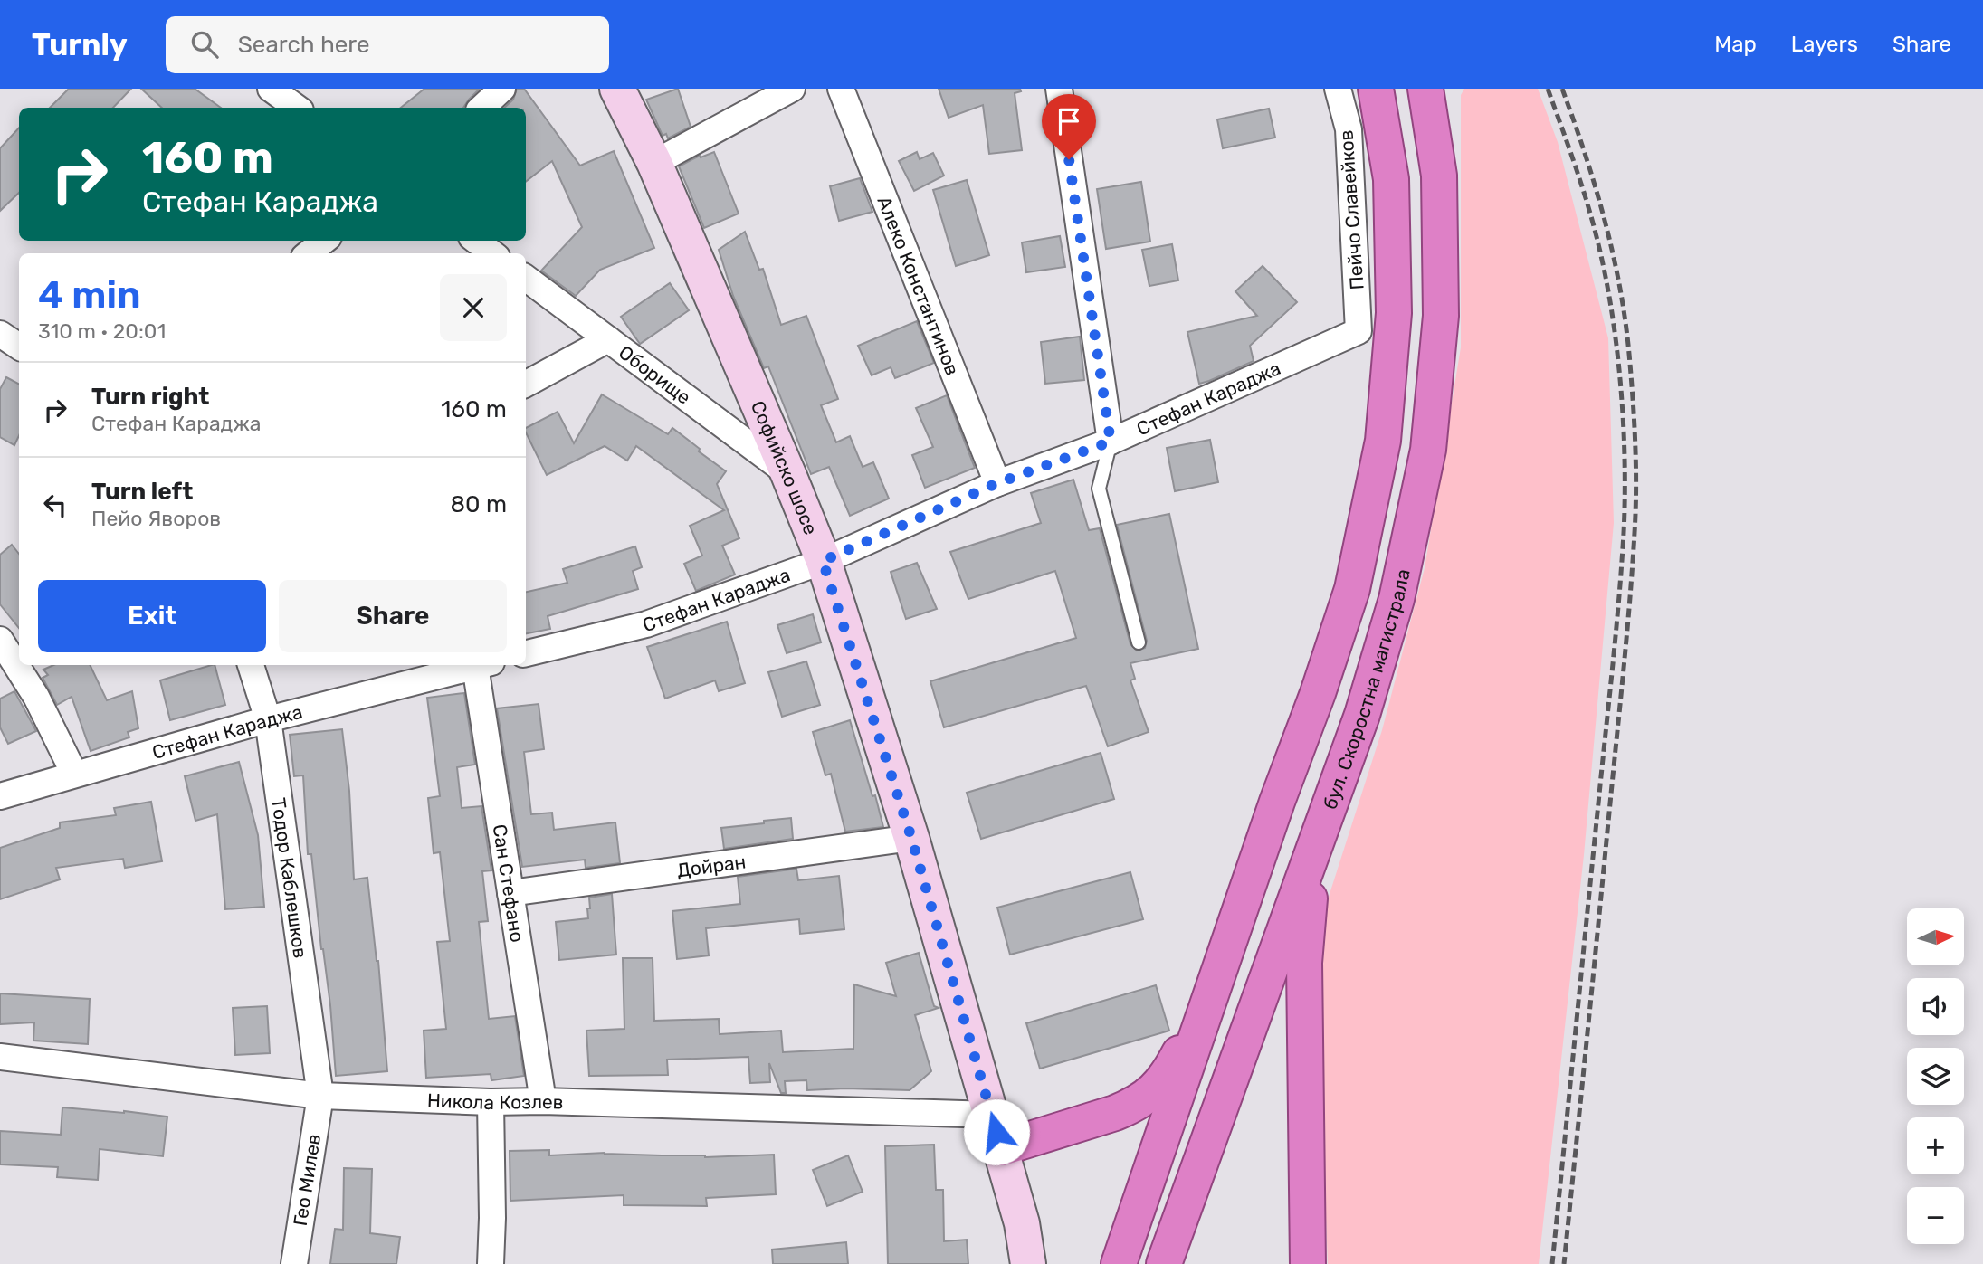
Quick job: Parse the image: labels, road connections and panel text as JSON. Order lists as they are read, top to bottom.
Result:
{
  "streets": {
    "highway": ["бул. Скоростна магистрала"],
    "main road": ["Софийско шосе"],
    "street": [
      "Пейчо Славейков",
      "Алеко Константинов",
      "Оборище",
      "Стефан Караджа",
      "Дойран",
      "Тодор Каблешков",
      "Сан Стефано",
      "Никола Козлев",
      "Гео Милев"
    ]
  },
  "crossings": [
    ["Пейчо Славейков", "Стефан Караджа"],
    ["Алеко Константинов", "Стефан Караджа"],
    ["Оборище", "Софийско шосе"],
    ["Стефан Караджа", "Софийско шосе"],
    ["Стефан Караджа", "Тодор Каблешков"],
    ["Софийско шосе", "Дойран"],
    ["Софийско шосе", "Никола Козлев"],
    ["Дойран", "Сан Стефано"],
    ["Тодор Каблешков", "Никола Козлев"],
    ["Тодор Каблешков", "Гео Милев"],
    ["Сан Стефано", "Никола Козлев"],
    ["Никола Козлев", "Гео Милев"]
  ],
  "north": "right",
  "page": {
    "header": "Turnly",
    "search": "Search here",
    "nav": ["Map", "Layers", "Share"],
    "turn": ["160 m", "Стефан Караджа"],
    "heading": ["4 min", "310 m · 20:01"],
    "list": [
      {
        "name": "Turn right",
        "note": "Стефан Караджа",
        "value": "160 m"
      },
      {
        "name": "Turn left",
        "note": "Пейо Яворов",
        "value": "80 m"
      }
    ],
    "buttons": ["Exit", "Share"],
    "map_buttons": ["+", "−"]
  }
}
